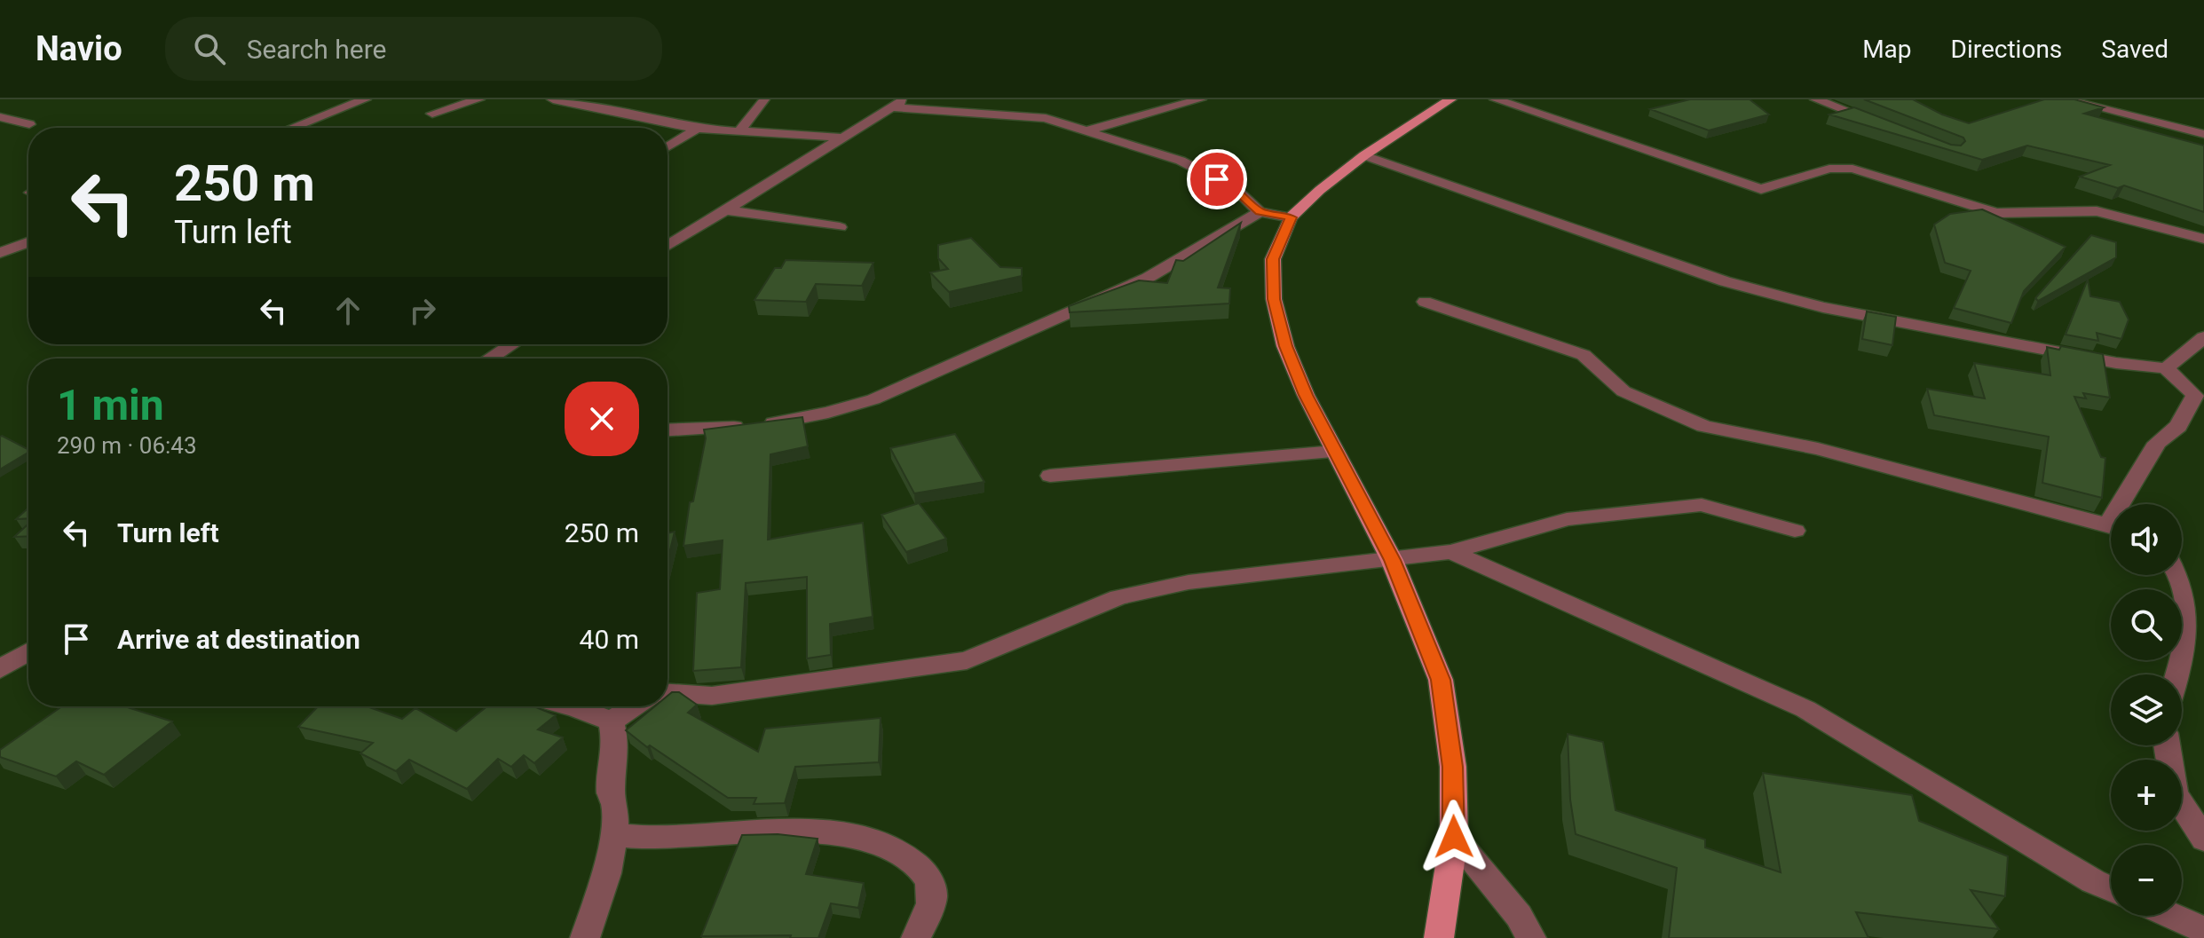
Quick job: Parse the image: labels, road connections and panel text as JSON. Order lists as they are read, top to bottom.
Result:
{
  "page": {
    "header": "Navio",
    "search": "Search here",
    "nav": ["Map", "Directions", "Saved"],
    "turn": ["250 m", "Turn left"],
    "heading": ["1 min", "290 m · 06:43"],
    "list": [
      {
        "name": "Turn left",
        "value": "250 m"
      },
      {
        "name": "Arrive at destination",
        "value": "40 m"
      }
    ],
    "map_buttons": ["+", "−"]
  }
}
